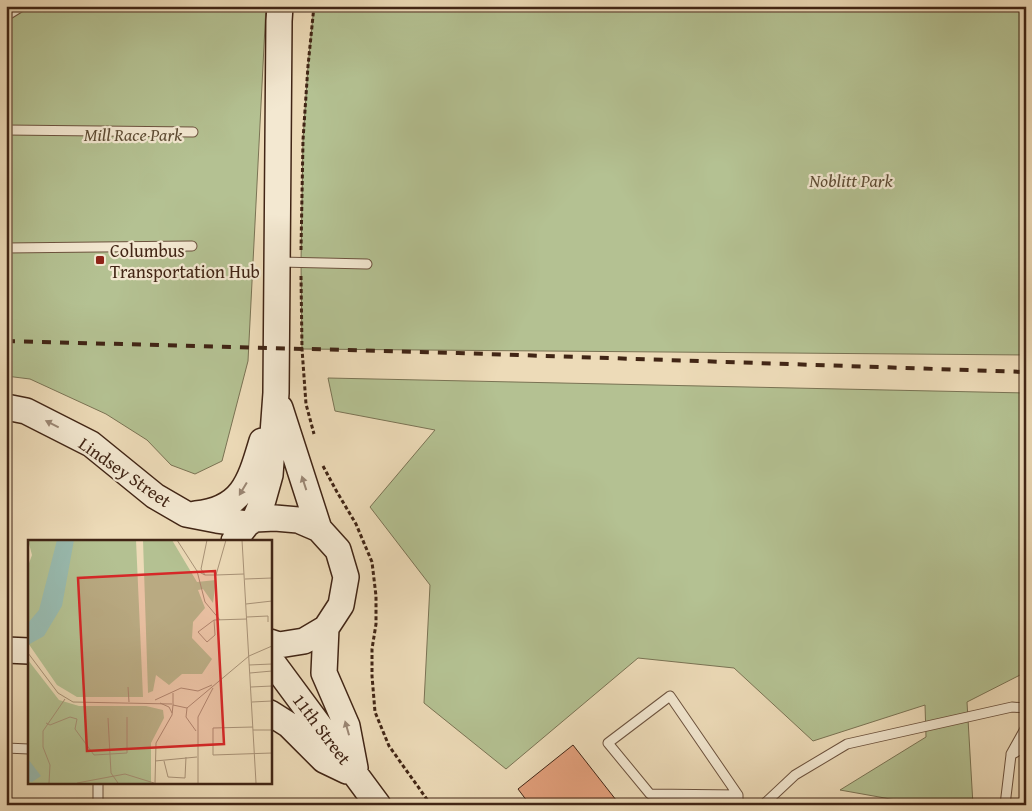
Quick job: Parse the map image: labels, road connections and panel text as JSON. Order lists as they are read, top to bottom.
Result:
{
  "streets": {
    "main road": ["Lindsey Street", "11th Street"]
  },
  "one_way": ["Lindsey Street"],
  "parks": ["Mill Race Park", "Noblitt Park"],
  "places": {
    "transit": ["Columbus Transportation Hub"]
  }
}
